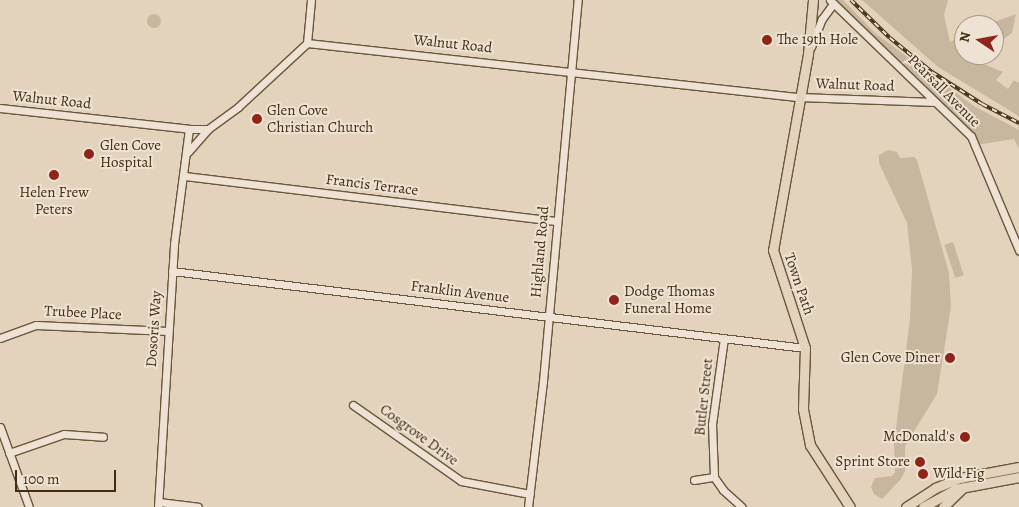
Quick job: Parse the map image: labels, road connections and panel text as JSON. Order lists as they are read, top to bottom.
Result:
{
  "streets": {
    "main road": ["Town Path"],
    "street": [
      "Walnut Road",
      "Pearsall Avenue",
      "Francis Terrace",
      "Highland Road",
      "Franklin Avenue",
      "Trubee Place",
      "Dosoris Way",
      "Butler Street",
      "Cosgrove Drive"
    ]
  },
  "crossings": [
    ["Walnut Road", "Pearsall Avenue"],
    ["Walnut Road", "Highland Road"],
    ["Walnut Road", "Town Path"],
    ["Walnut Road", "Dosoris Way"],
    ["Francis Terrace", "Highland Road"],
    ["Francis Terrace", "Dosoris Way"],
    ["Highland Road", "Franklin Avenue"],
    ["Highland Road", "Cosgrove Drive"],
    ["Town Path", "Franklin Avenue"],
    ["Franklin Avenue", "Dosoris Way"],
    ["Franklin Avenue", "Butler Street"],
    ["Trubee Place", "Dosoris Way"]
  ],
  "places": [
    "The 19th Hole",
    "Glen Cove Christian Church",
    "Glen Cove Hospital",
    "Helen Frew Peters",
    "Dodge Thomas Funeral Home",
    "Glen Cove Diner",
    "McDonald's",
    "Sprint Store",
    "Wild Fig"
  ],
  "scale_bar": "100 m",
  "north": "left"
}
